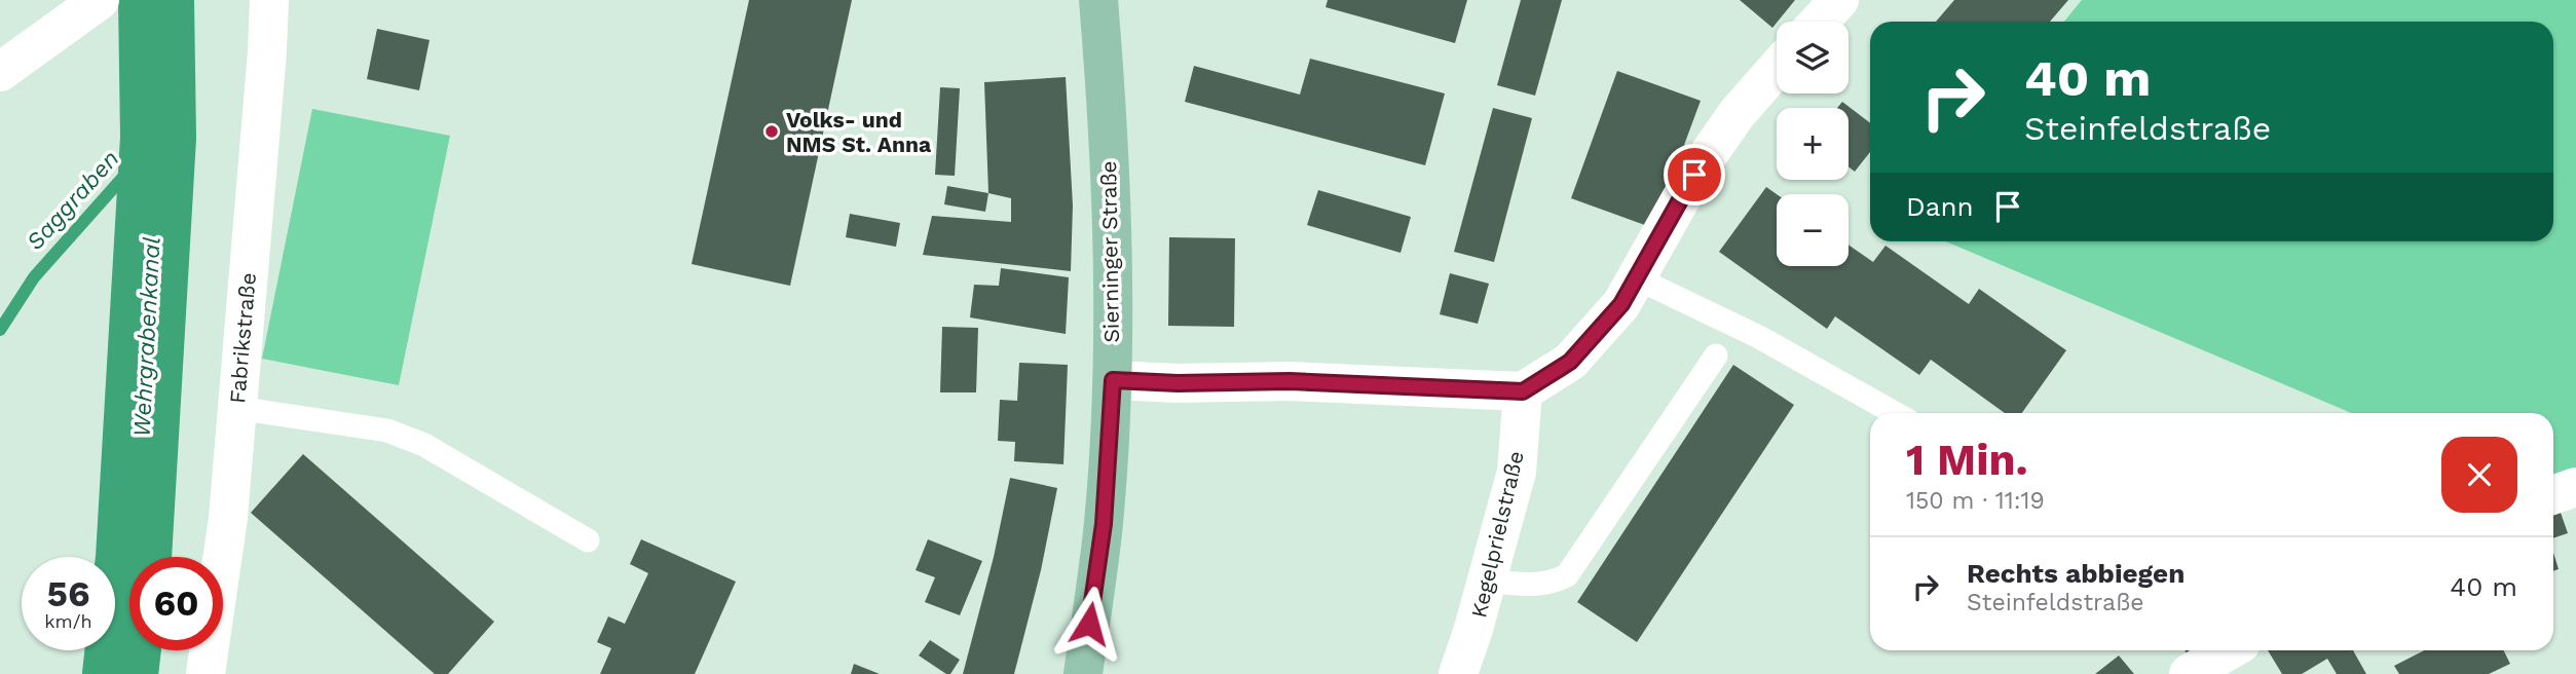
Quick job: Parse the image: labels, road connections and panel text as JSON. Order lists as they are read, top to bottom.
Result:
{
  "streets": {
    "main road": ["Sierninger Straße"],
    "street": ["Fabrikstraße", "Kegelprielstraße"]
  },
  "water": ["Saggraben", "Wehrgrabenkanal"],
  "places": ["Volks- und NMS St. Anna"],
  "page": {
    "map_buttons": ["+", "−"],
    "turn": ["40 m", "Steinfeldstraße"],
    "then": "Dann",
    "heading": ["1 Min.", "150 m · 11:19"],
    "list": [
      {
        "name": "Rechts abbiegen",
        "note": "Steinfeldstraße",
        "value": "40 m"
      }
    ],
    "speed": "56 km/h",
    "limit": "60"
  }
}
